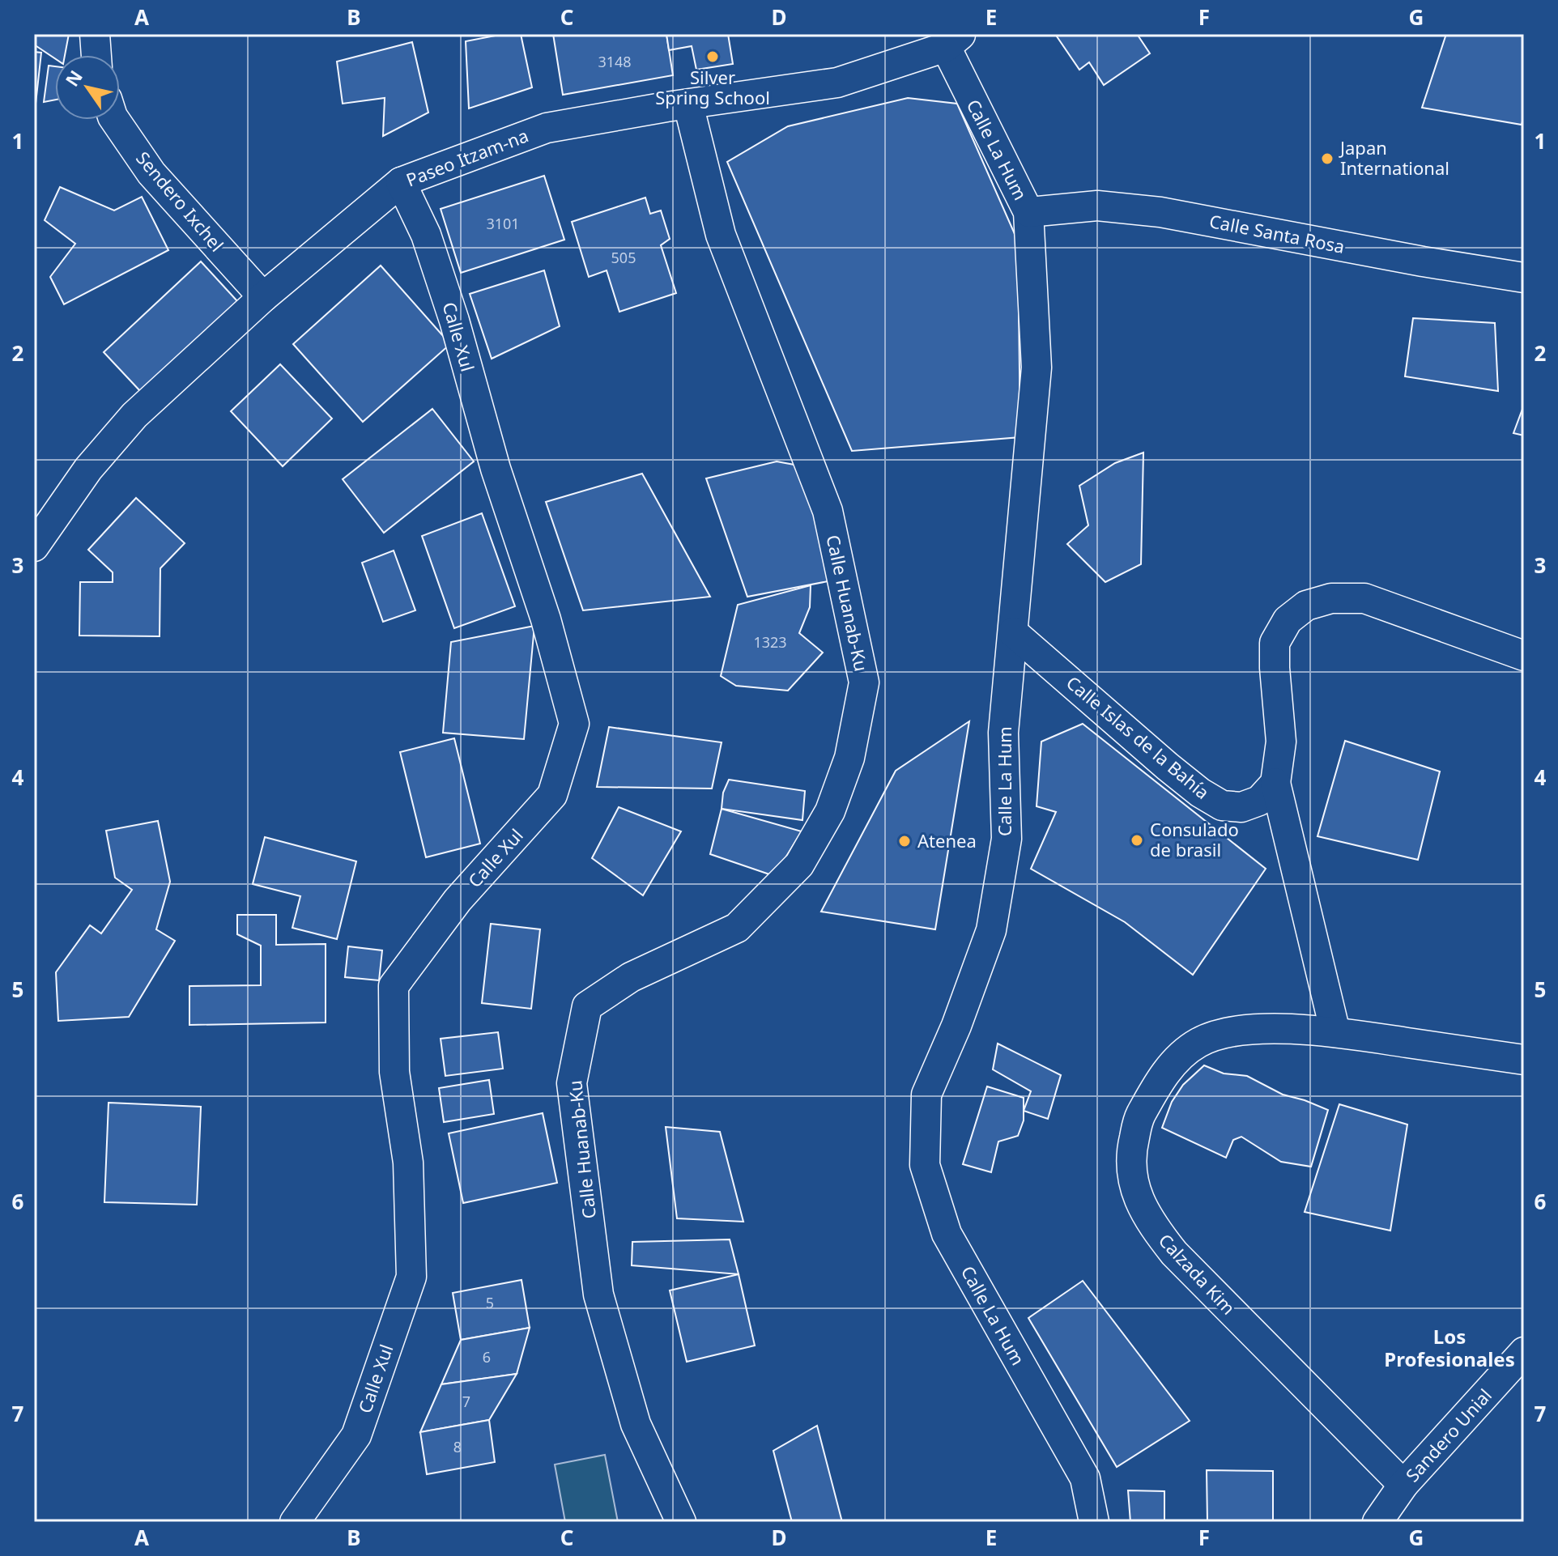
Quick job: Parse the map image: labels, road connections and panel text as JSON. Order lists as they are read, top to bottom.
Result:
{
  "streets": {
    "street": [
      "Calle La Hum",
      "Paseo Itzam-na",
      "Sendero Ixchel",
      "Calle Santa Rosa",
      "Calle Xul",
      "Calle Huanab-Ku",
      "Calle Islas de la Bahía",
      "Calzada Kim",
      "Sandero Unial"
    ]
  },
  "crossings": [
    ["Calle La Hum", "Paseo Itzam-na"],
    ["Calle La Hum", "Calle Santa Rosa"],
    ["Calle La Hum", "Calle Islas de la Bahía"],
    ["Paseo Itzam-na", "Sendero Ixchel"],
    ["Paseo Itzam-na", "Calle Xul"],
    ["Paseo Itzam-na", "Calle Huanab-Ku"],
    ["Calzada Kim", "Sandero Unial"]
  ],
  "districts": ["Los Profesionales"],
  "places": [
    "Silver Spring School",
    "Japan International",
    "Consulado de brasil",
    "Atenea"
  ],
  "house_numbers": [
    "3148",
    "3101",
    "505",
    "1323",
    "5",
    "6",
    "7",
    "8"
  ],
  "north": "top left",
  "grid": {
    "columns": [
      "A",
      "B",
      "C",
      "D",
      "E",
      "F",
      "G"
    ],
    "rows": [
      "1",
      "2",
      "3",
      "4",
      "5",
      "6",
      "7"
    ]
  }
}
